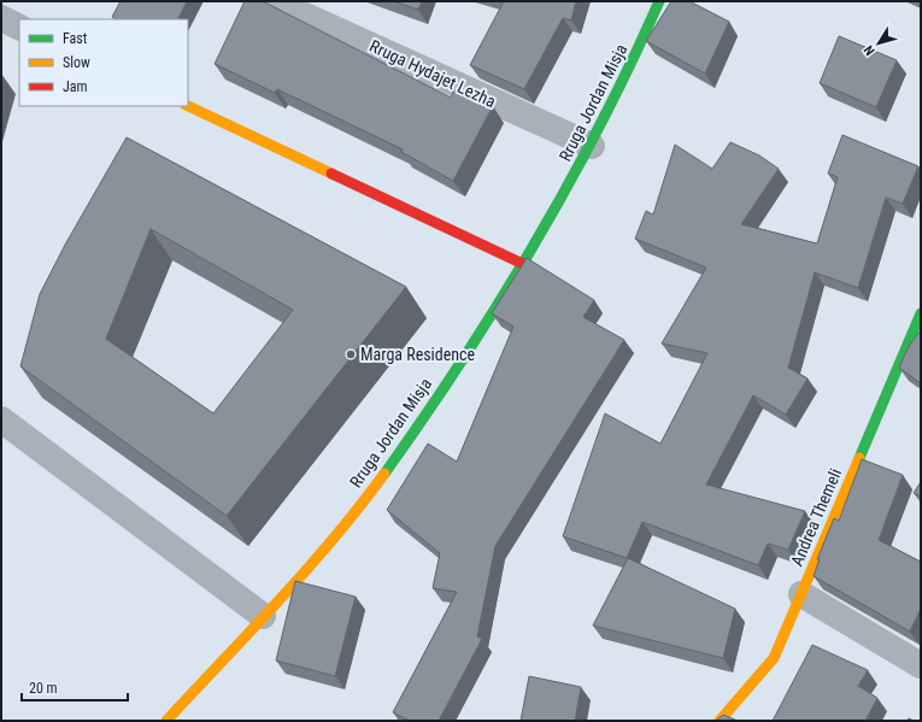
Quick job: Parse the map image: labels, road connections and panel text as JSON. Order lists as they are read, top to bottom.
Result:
{
  "streets": {
    "street": ["Rruga Hydajet Lezha", "Rruga Jordan Misja", "Andrea Themeli"]
  },
  "crossings": [
    ["Rruga Hydajet Lezha", "Rruga Jordan Misja"]
  ],
  "places": ["Marga Residence"],
  "legend": ["Fast", "Slow", "Jam"],
  "scale_bar": "20 m",
  "north": "bottom left"
}
